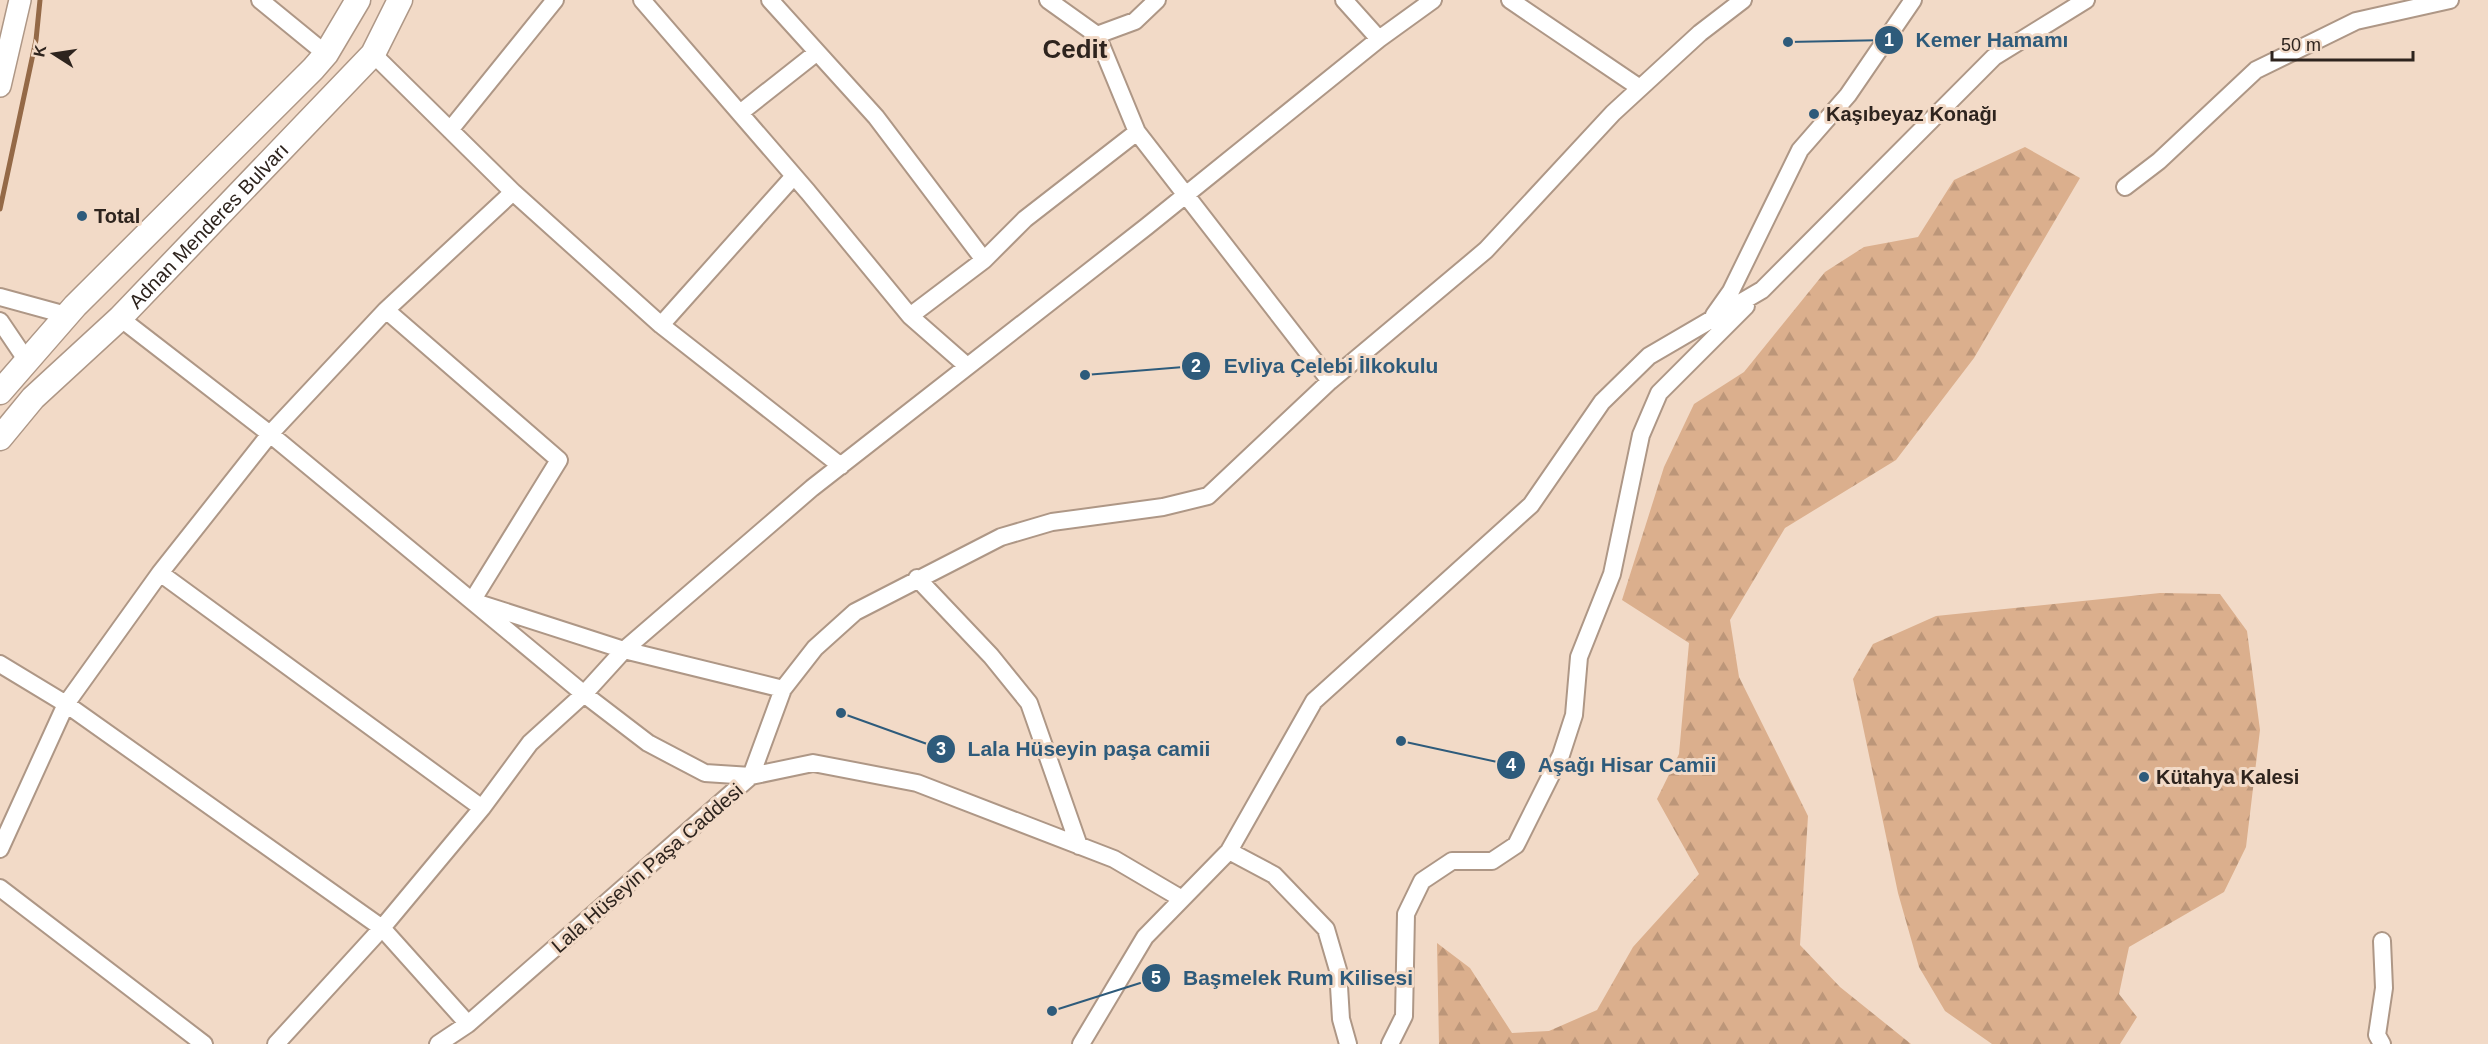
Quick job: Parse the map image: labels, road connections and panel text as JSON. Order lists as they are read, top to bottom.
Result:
{
  "streets": {
    "main road": ["Adnan Menderes Bulvarı"],
    "street": ["Lala Hüseyin Paşa Caddesi"]
  },
  "districts": ["Cedit"],
  "places": [
    "Kemer Hamamı",
    "Kaşıbeyaz Konağı",
    "Total",
    "Evliya Çelebi İlkokulu",
    "Lala Hüseyin paşa camii",
    "Aşağı Hisar Camii",
    "Kütahya Kalesi",
    "Başmelek Rum Kilisesi"
  ],
  "scale_bar": "50 m",
  "north": "left"
}
